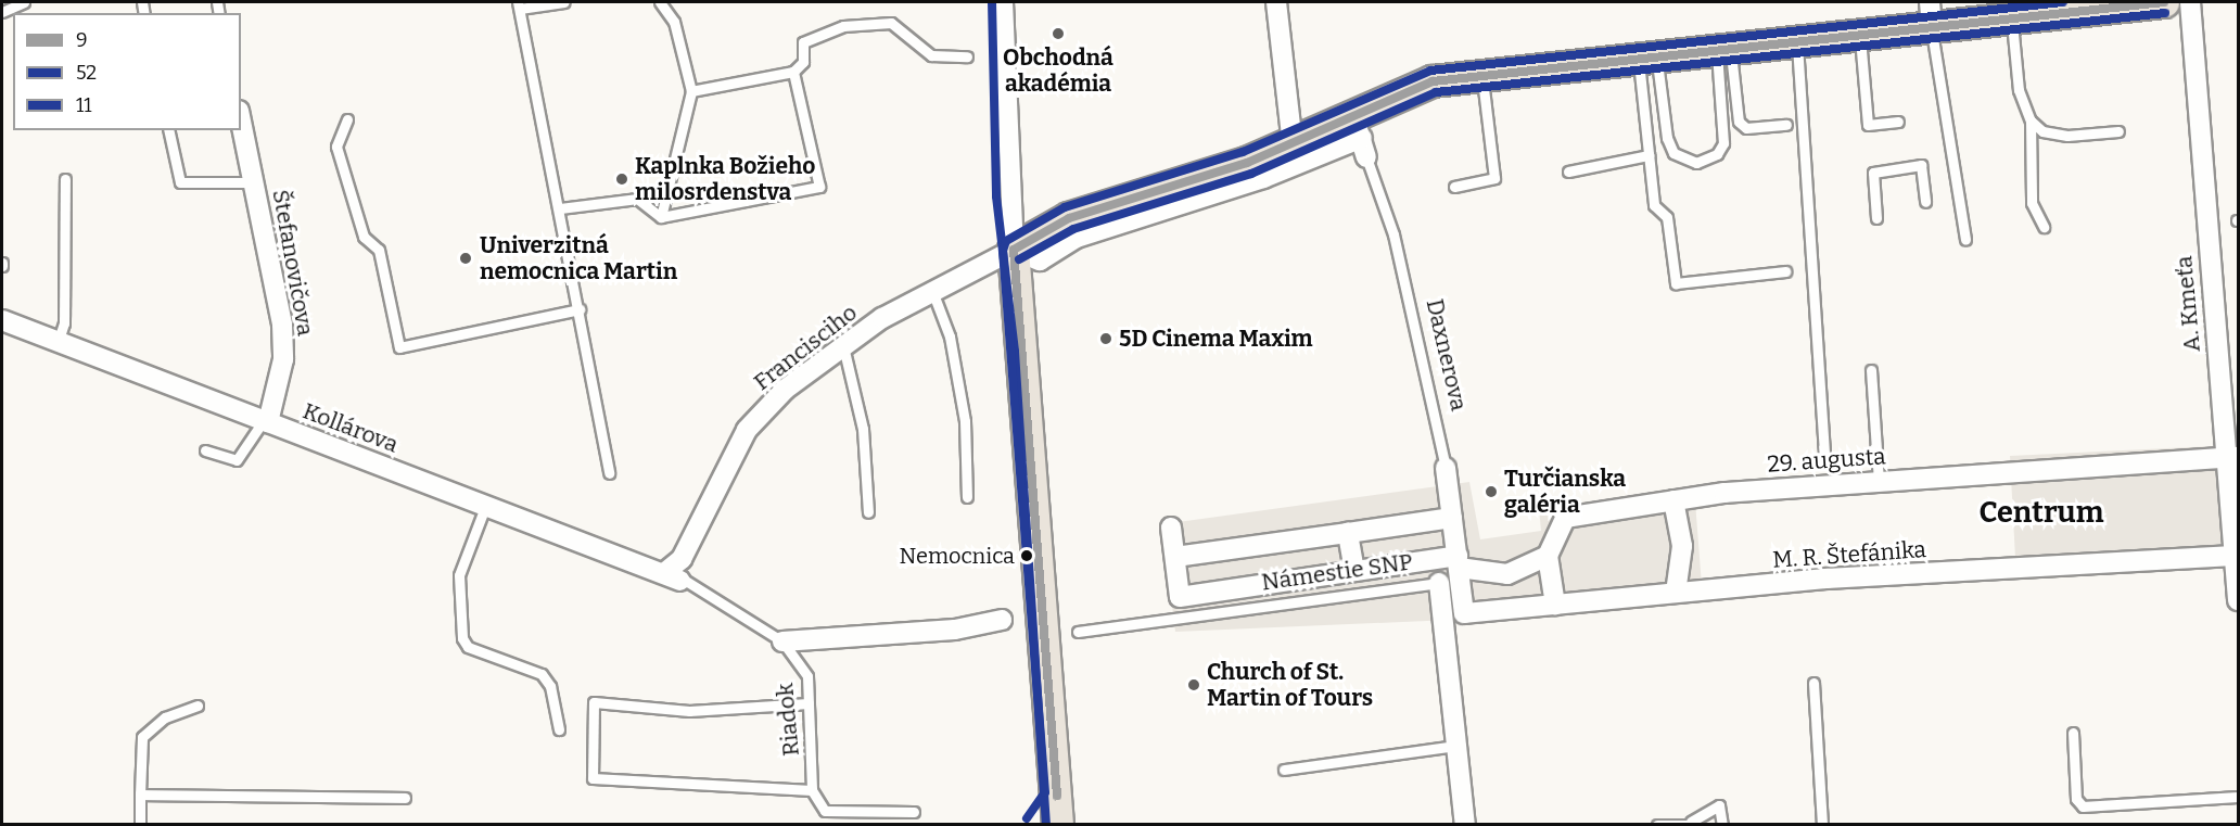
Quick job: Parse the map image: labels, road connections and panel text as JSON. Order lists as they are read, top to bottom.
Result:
{
  "streets": {
    "street": [
      "Štefanovičova",
      "A. Kmeťa",
      "Francisciho",
      "Daxnerova",
      "Kollárova",
      "29. augusta",
      "M. R. Štefánika",
      "Námestie SNP"
    ],
    "lane": ["Riadok"]
  },
  "crossings": [
    ["Štefanovičova", "Kollárova"],
    ["A. Kmeťa", "29. augusta"],
    ["A. Kmeťa", "M. R. Štefánika"],
    ["Francisciho", "Kollárova"],
    ["Francisciho", "Riadok"],
    ["Daxnerova", "M. R. Štefánika"],
    ["Kollárova", "Riadok"]
  ],
  "districts": ["Centrum"],
  "places": [
    "Obchodná akadémia",
    "Kaplnka Božieho milosrdenstva",
    "Univerzitná nemocnica Martin",
    "5D Cinema Maxim",
    "Turčianska galéria",
    "Nemocnica",
    "Church of St. Martin of Tours"
  ],
  "lines": ["transit line 9", "transit line 52", "transit line 11"],
  "legend": ["9", "52", "11"]
}
